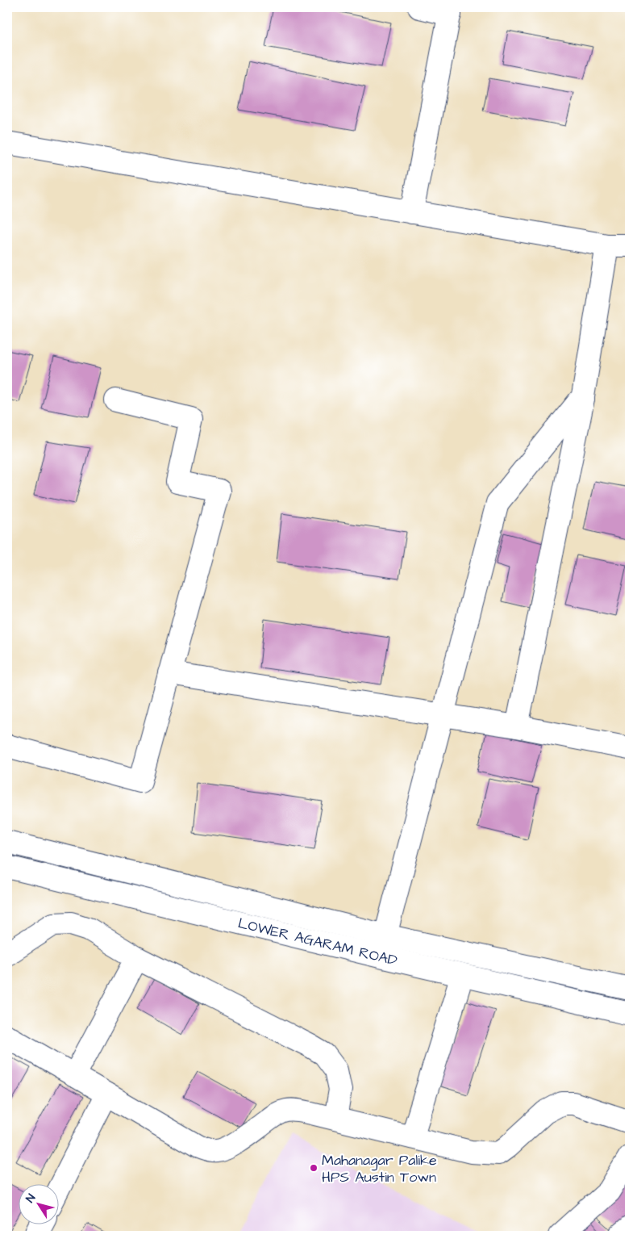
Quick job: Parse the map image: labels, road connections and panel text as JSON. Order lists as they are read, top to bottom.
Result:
{
  "streets": {
    "main road": ["LOWER AGARAM ROAD"]
  },
  "places": ["Mahanagar Palike HPS Austin Town"],
  "north": "top left"
}
